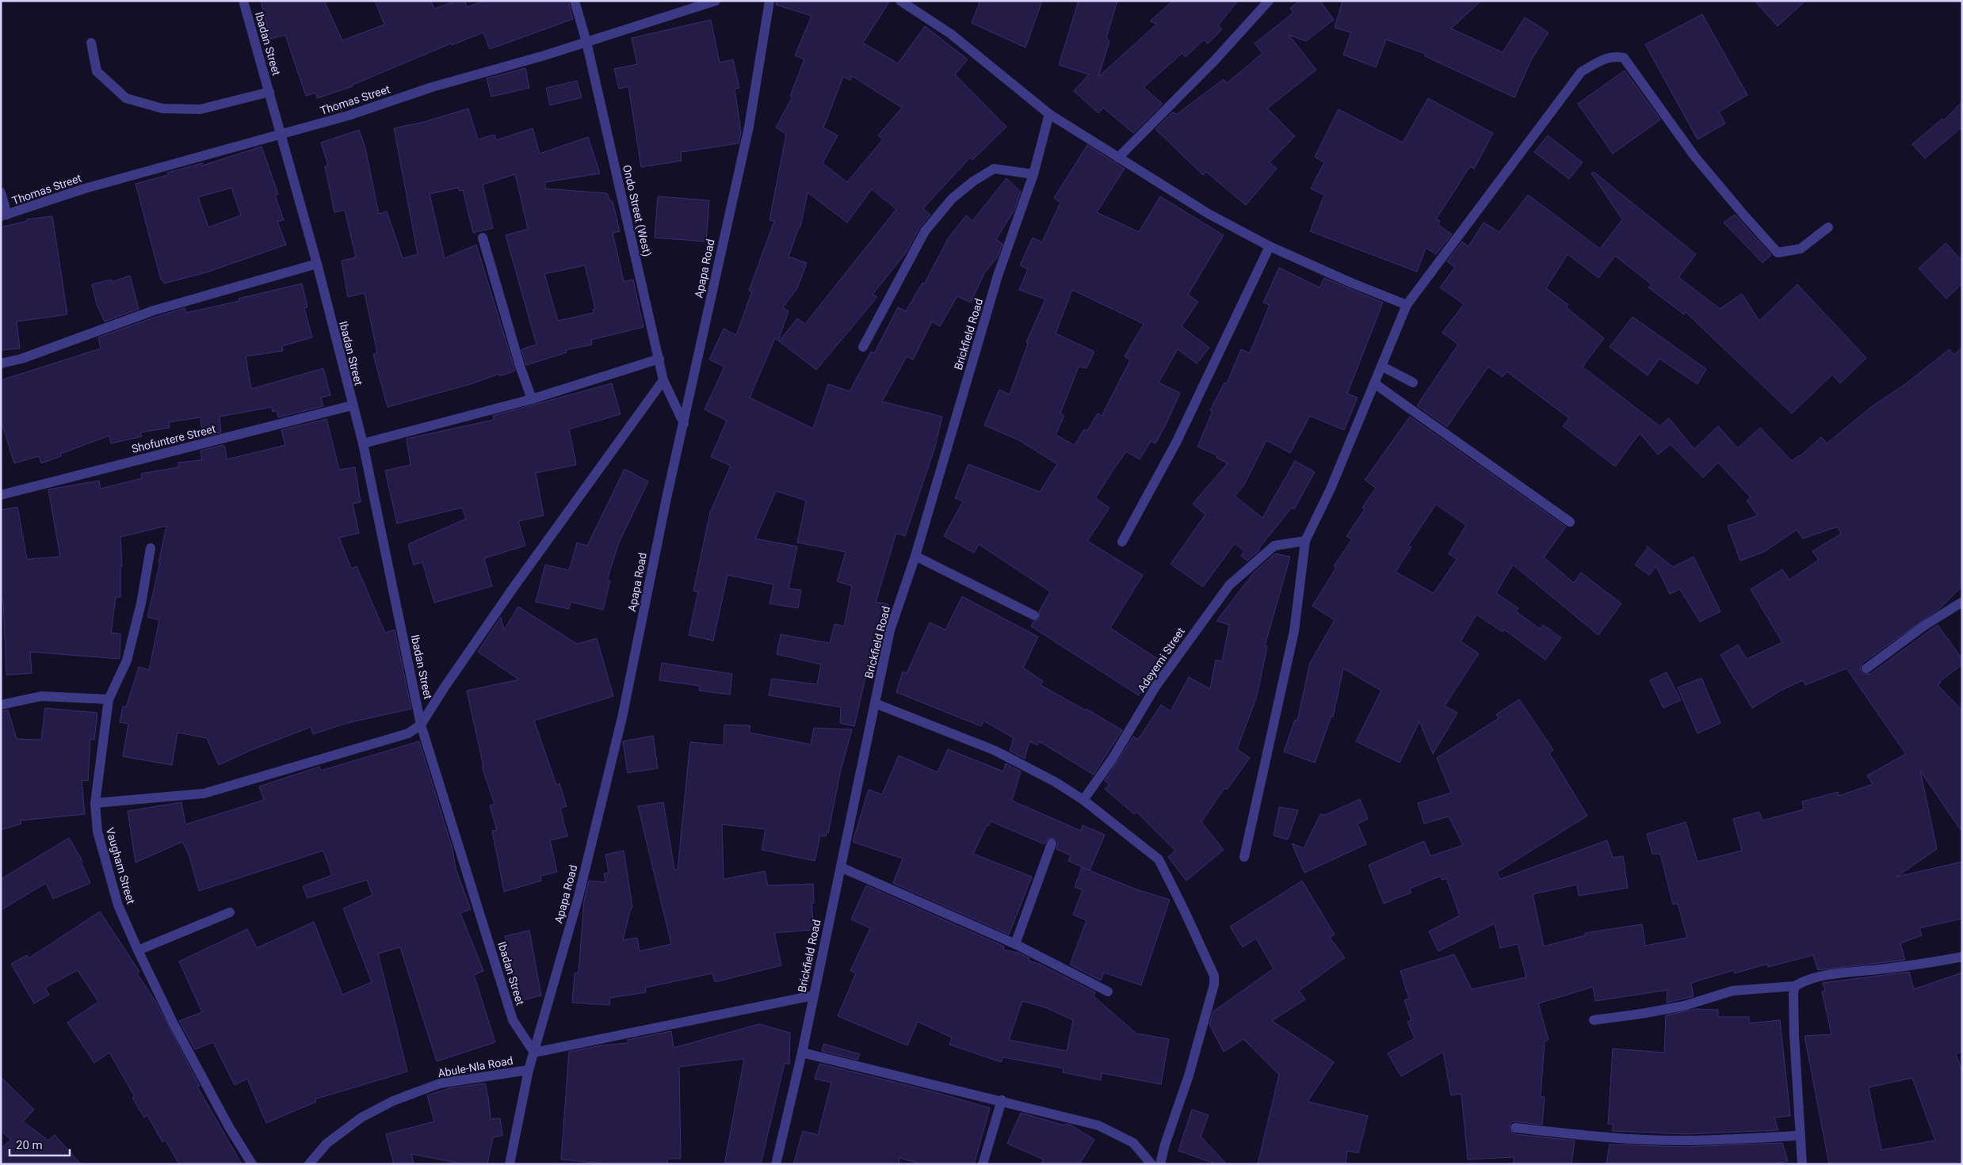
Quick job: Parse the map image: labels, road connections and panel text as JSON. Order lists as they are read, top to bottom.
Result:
{
  "streets": {
    "street": [
      "Ibadan Street",
      "Thomas Street",
      "Ondo Street (West)",
      "Apapa Road",
      "Brickfield Road",
      "Shofuntere Street",
      "Adeyemi Street",
      "Vaugham Street",
      "Abule-Nla Road"
    ]
  },
  "crossings": [
    ["Ibadan Street", "Thomas Street"],
    ["Ibadan Street", "Apapa Road"],
    ["Ibadan Street", "Shofuntere Street"],
    ["Thomas Street", "Ondo Street (West)"],
    ["Ondo Street (West)", "Apapa Road"],
    ["Apapa Road", "Abule-Nla Road"]
  ],
  "scale_bar": "20 m"
}
